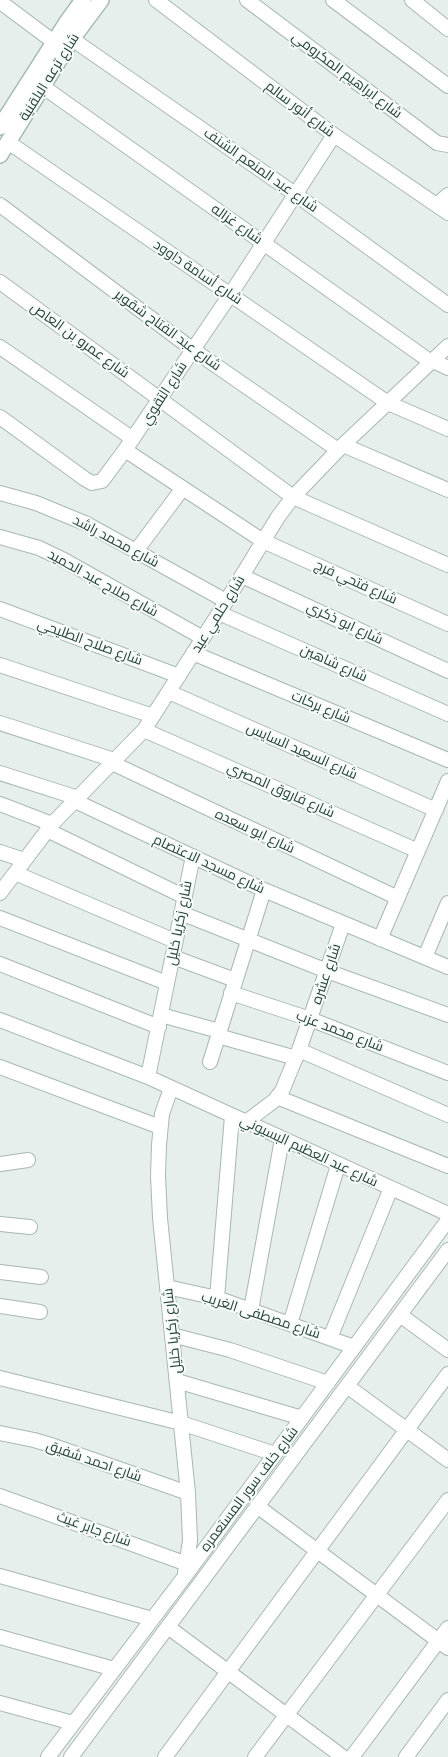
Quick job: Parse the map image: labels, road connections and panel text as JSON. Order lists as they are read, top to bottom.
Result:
{
  "streets": {
    "street": [
      "شارع ابراهيم المكرومي",
      "شارع ترعه البلقنية",
      "شارع أنور سالم",
      "شارع عبد المنعم الشنف",
      "شارع غزاله",
      "شارع أسامة داوود",
      "شارع عبد الفتاح شقوير",
      "شارع عمرو بن العاص",
      "شارع التقوي",
      "شارع محمد راشد",
      "شارع فتحي فرج",
      "شارع صلاح عبد الحميد",
      "شارع حلمي عيد",
      "شارع ابو ذكري",
      "شارع صلاح الطليحي",
      "شارع شاهين",
      "شارع بركات",
      "شارع السعيد السايس",
      "شارع فاروق المصري",
      "شارع ابو سعده",
      "شارع مسجد الاعتصام",
      "شارع زكريا خليل",
      "شارع عشره",
      "شارع محمد عزب",
      "شارع عبد العظيم البسيوني",
      "شارع مصطفى الغريب",
      "شارع احمد شفيق",
      "شارع خلف سور المستعمره",
      "شارع جابر غيث"
    ]
  },
  "crossings": [
    ["شارع ترعه البلقنية", "شارع عبد المنعم الشنف"],
    ["شارع ترعه البلقنية", "شارع غزاله"],
    ["شارع ترعه البلقنية", "شارع أسامة داوود"],
    ["شارع أنور سالم", "شارع التقوي"],
    ["شارع عبد المنعم الشنف", "شارع التقوي"],
    ["شارع غزاله", "شارع التقوي"],
    ["شارع غزاله", "شارع حلمي عيد"],
    ["شارع أسامة داوود", "شارع التقوي"],
    ["شارع أسامة داوود", "شارع حلمي عيد"],
    ["شارع عبد الفتاح شقوير", "شارع التقوي"],
    ["شارع عبد الفتاح شقوير", "شارع حلمي عيد"],
    ["شارع عمرو بن العاص", "شارع التقوي"],
    ["شارع عمرو بن العاص", "شارع حلمي عيد"],
    ["شارع التقوي", "شارع فتحي فرج"],
    ["شارع محمد راشد", "شارع حلمي عيد"],
    ["شارع محمد راشد", "شارع شاهين"],
    ["شارع فتحي فرج", "شارع حلمي عيد"],
    ["شارع صلاح عبد الحميد", "شارع حلمي عيد"],
    ["شارع حلمي عيد", "شارع ابو ذكري"],
    ["شارع حلمي عيد", "شارع صلاح الطليحي"],
    ["شارع حلمي عيد", "شارع شاهين"],
    ["شارع حلمي عيد", "شارع بركات"],
    ["شارع حلمي عيد", "شارع السعيد السايس"],
    ["شارع حلمي عيد", "شارع فاروق المصري"],
    ["شارع حلمي عيد", "شارع ابو سعده"],
    ["شارع حلمي عيد", "شارع مسجد الاعتصام"],
    ["شارع مسجد الاعتصام", "شارع زكريا خليل"],
    ["شارع مسجد الاعتصام", "شارع عشره"],
    ["شارع زكريا خليل", "شارع محمد عزب"],
    ["شارع زكريا خليل", "شارع عبد العظيم البسيوني"],
    ["شارع زكريا خليل", "شارع مصطفى الغريب"],
    ["شارع زكريا خليل", "شارع احمد شفيق"],
    ["شارع زكريا خليل", "شارع خلف سور المستعمره"],
    ["شارع زكريا خليل", "شارع جابر غيث"],
    ["شارع عشره", "شارع محمد عزب"],
    ["شارع عشره", "شارع عبد العظيم البسيوني"],
    ["شارع مصطفى الغريب", "شارع خلف سور المستعمره"],
    ["شارع خلف سور المستعمره", "شارع جابر غيث"]
  ]
}
